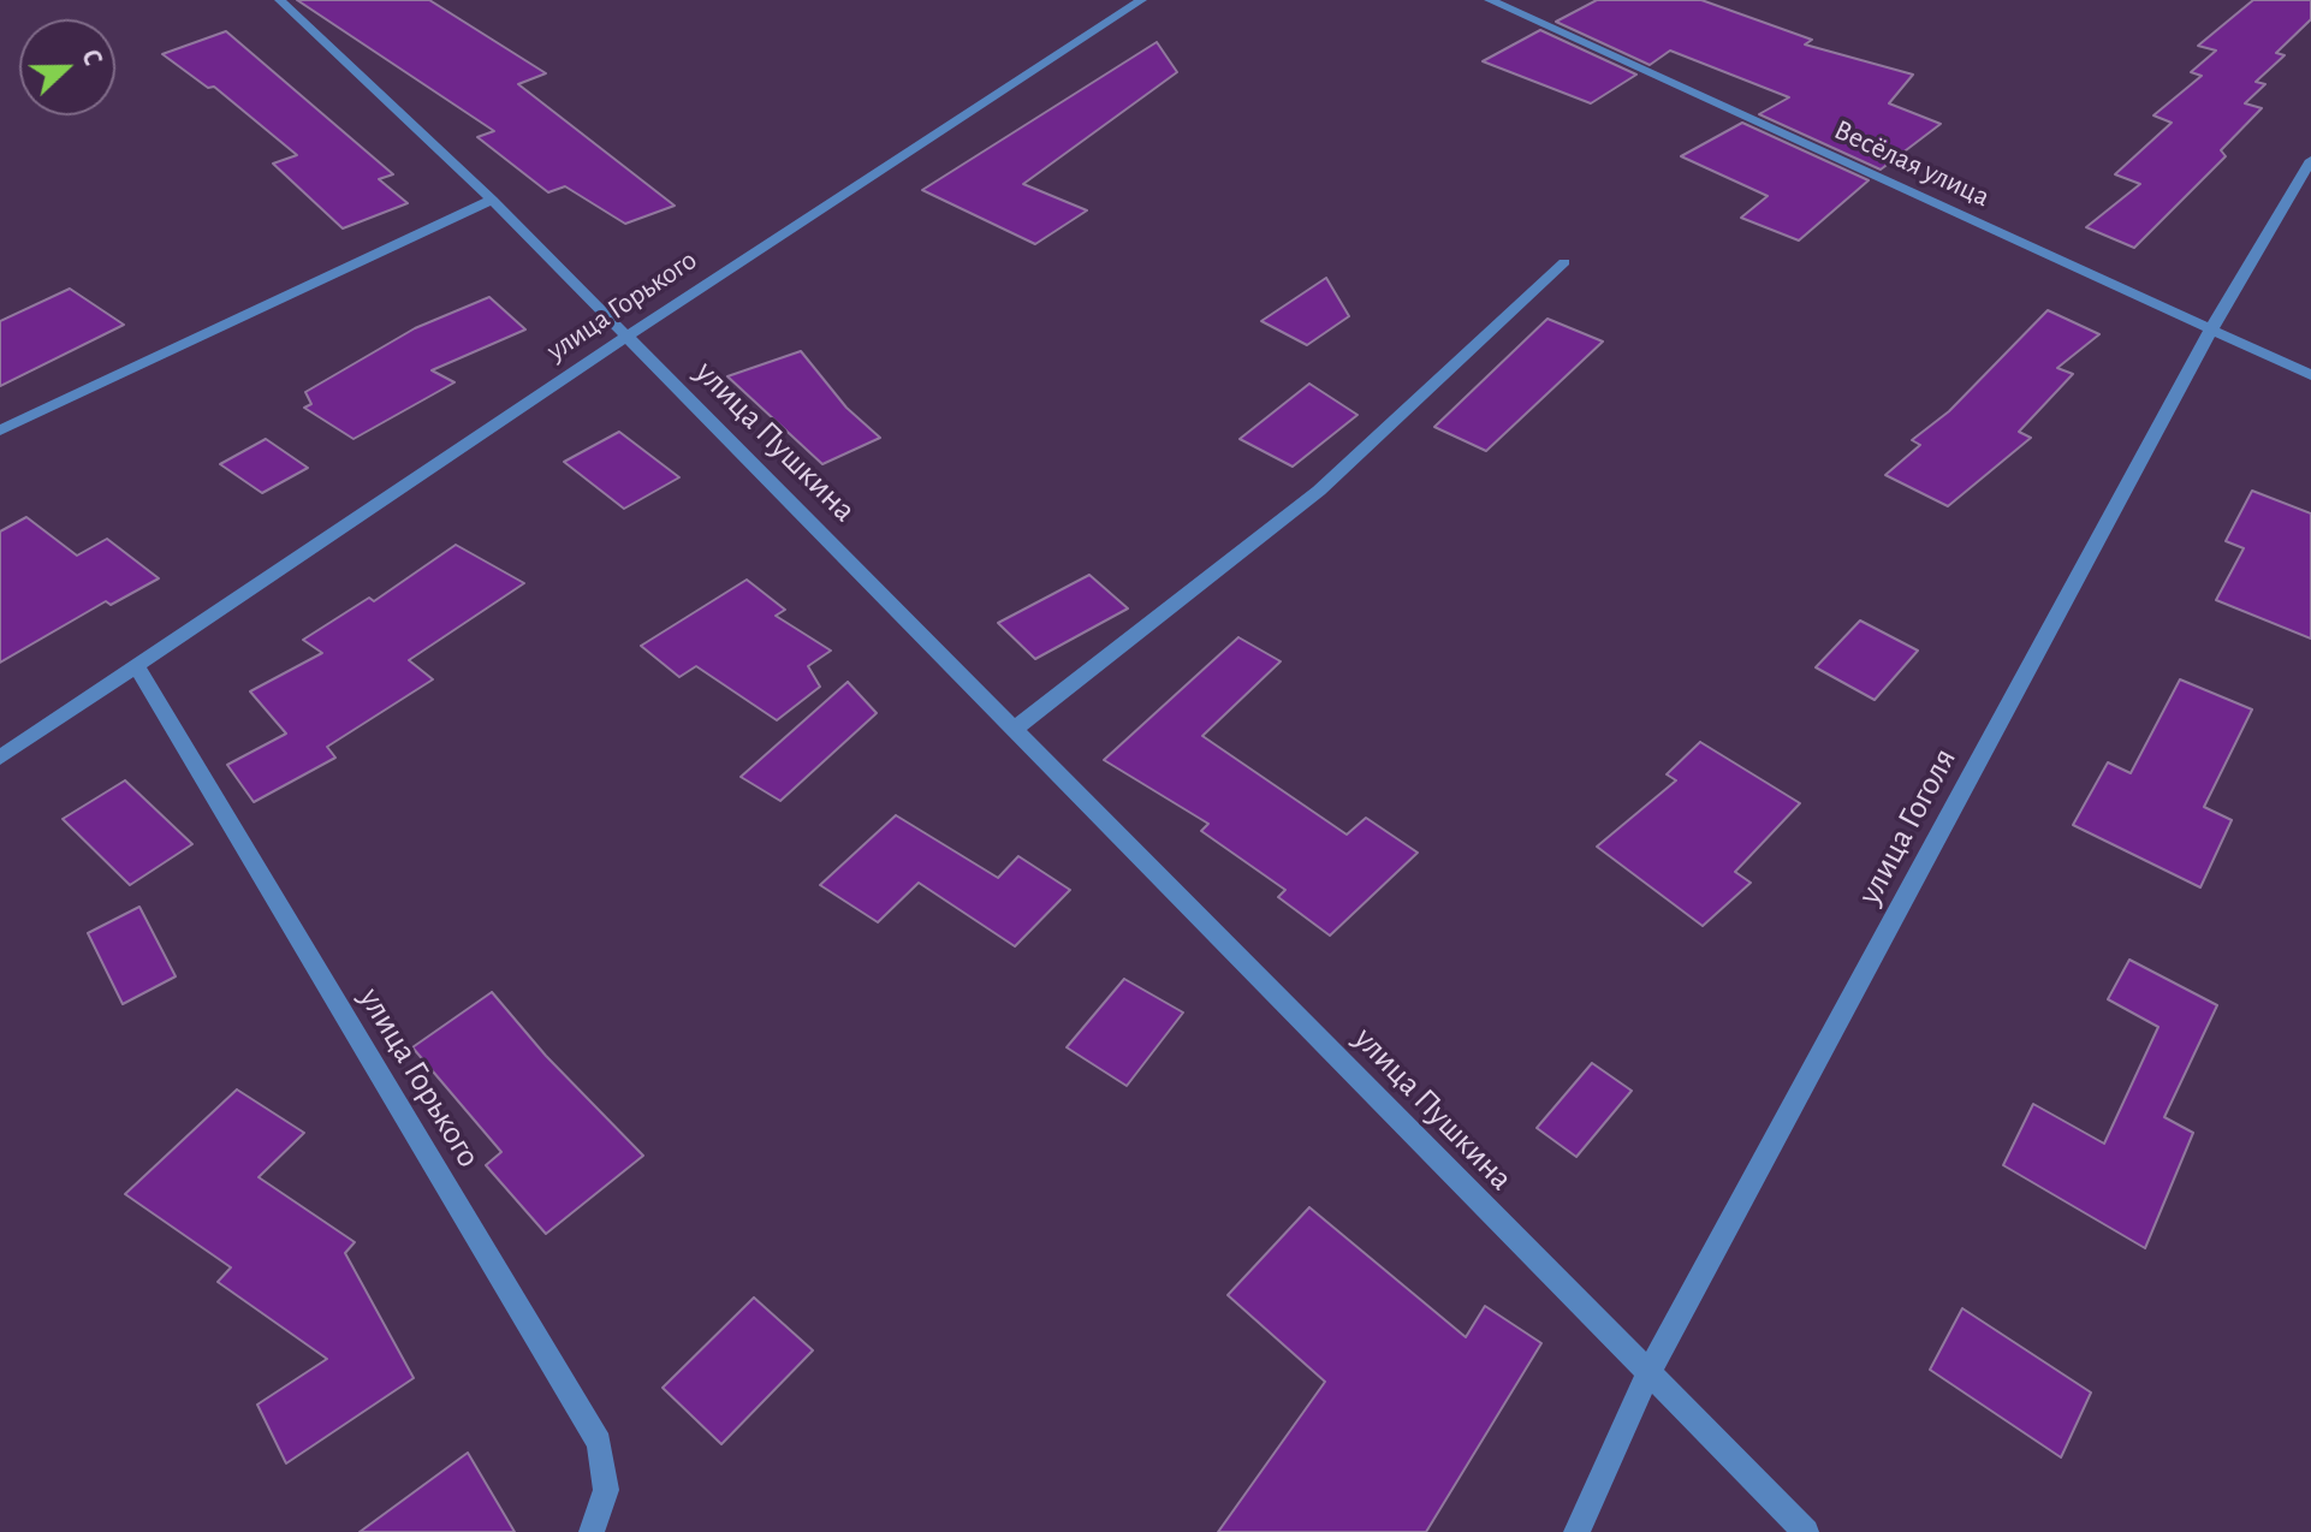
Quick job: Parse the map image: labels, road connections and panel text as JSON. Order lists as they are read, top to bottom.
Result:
{
  "streets": {
    "street": [
      "Весёлая улица",
      "улица Горького",
      "улица Пушкина",
      "улица Гоголя"
    ]
  },
  "crossings": [
    ["Весёлая улица", "улица Гоголя"],
    ["улица Горького", "улица Пушкина"],
    ["улица Пушкина", "улица Гоголя"]
  ],
  "north": "right"
}
